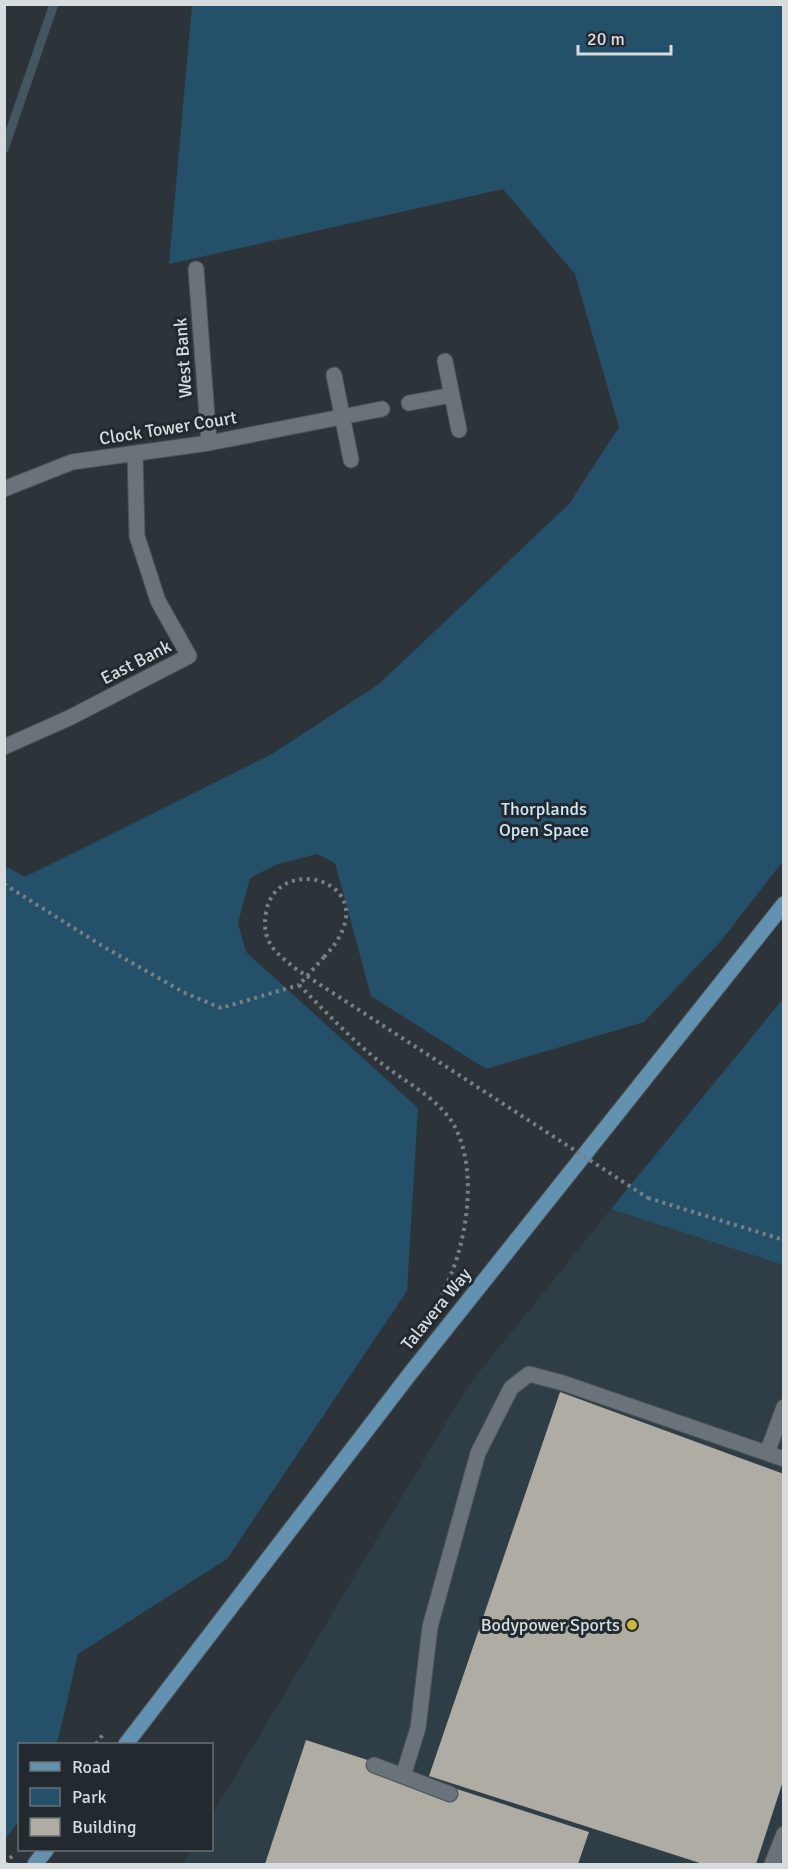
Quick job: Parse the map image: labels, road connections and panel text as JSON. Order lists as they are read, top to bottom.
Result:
{
  "streets": {
    "main road": ["Talavera Way"],
    "street": ["West Bank", "Clock Tower Court", "East Bank"]
  },
  "crossings": [
    ["West Bank", "Clock Tower Court"],
    ["Clock Tower Court", "East Bank"]
  ],
  "parks": ["Thorplands Open Space"],
  "places": ["Bodypower Sports"],
  "legend": ["Road", "Park", "Building"],
  "scale_bar": "20 m"
}
